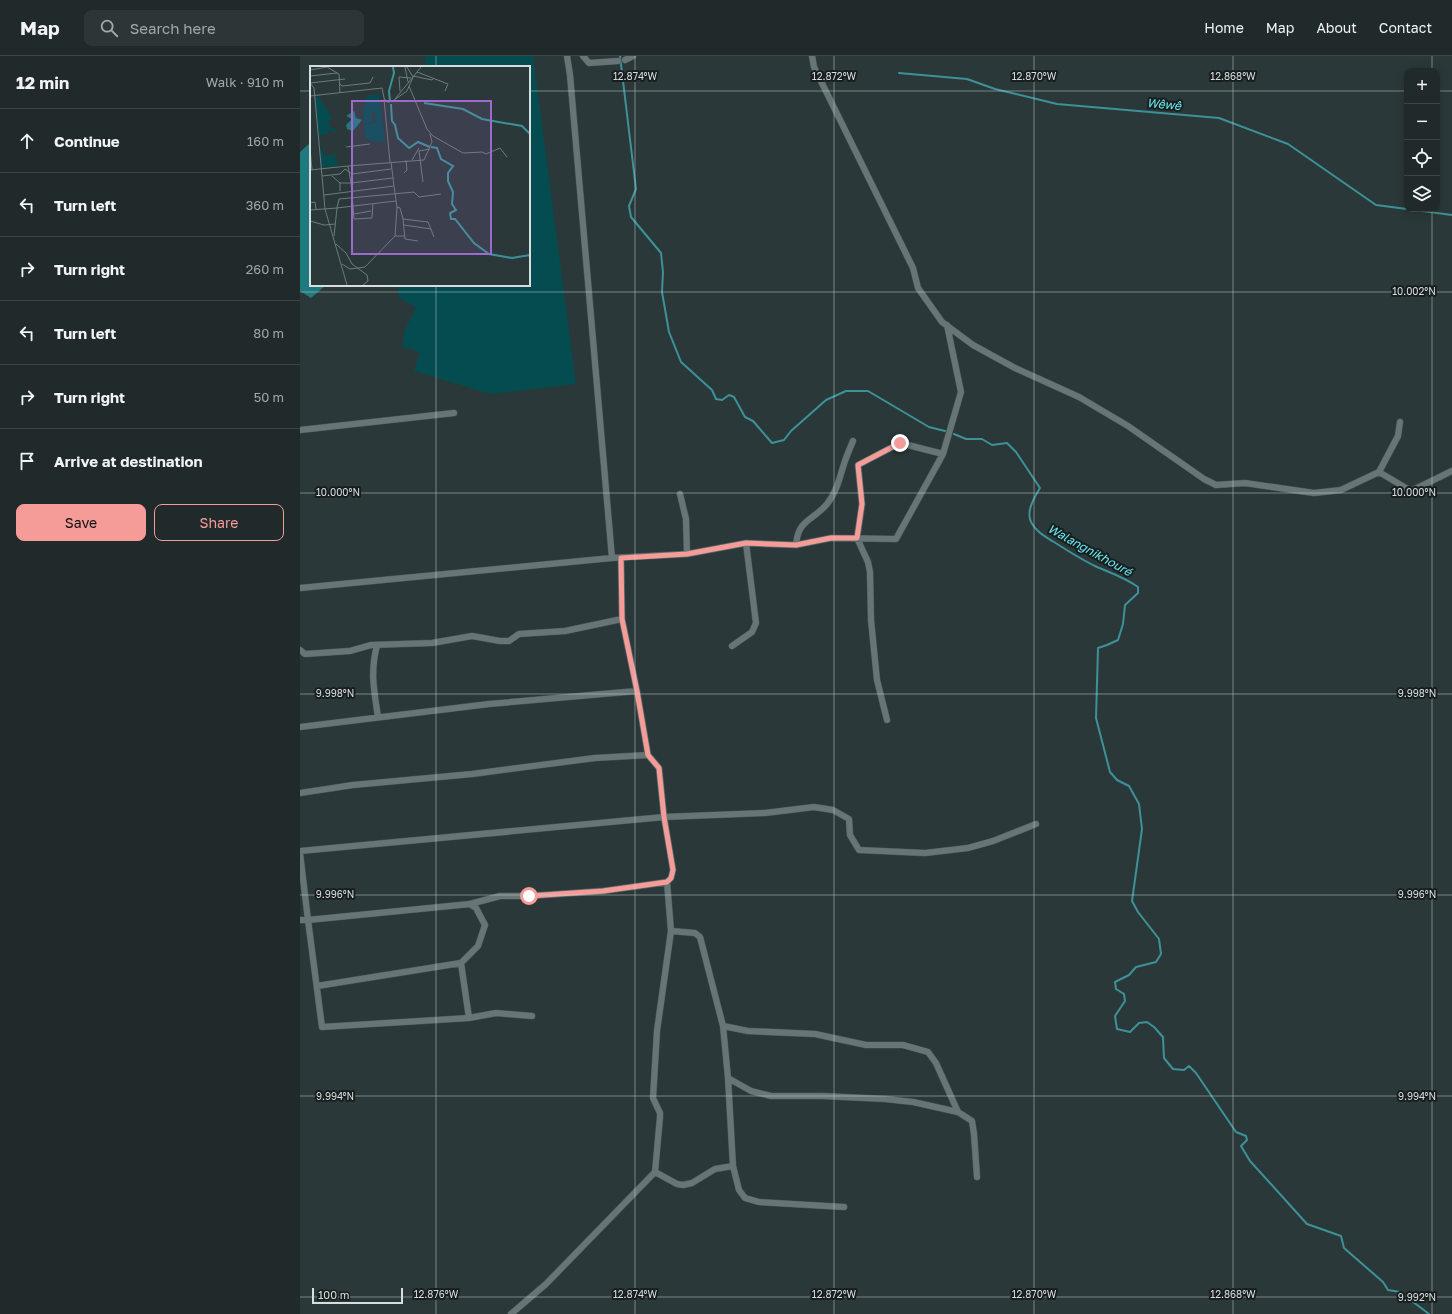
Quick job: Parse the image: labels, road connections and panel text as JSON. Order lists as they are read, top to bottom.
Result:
{
  "water": ["Wêwê", "Walangnikhouré"],
  "scale_bar": "100 m",
  "page": {
    "header": "Map",
    "search": "Search here",
    "nav": [
      "Home",
      "Map",
      "About",
      "Contact"
    ],
    "heading": ["12 min", "Walk · 910 m"],
    "map_buttons": ["+", "−"],
    "list": [
      ["Continue", "160 m"],
      ["Turn left", "360 m"],
      ["Turn right", "260 m"],
      ["Turn left", "80 m"],
      ["Turn right", "50 m"],
      "Arrive at destination"
    ],
    "buttons": ["Save", "Share"],
    "scale": "100 m"
  },
  "coordinates": [
    "12.874°W",
    "12.872°W",
    "12.870°W",
    "12.868°W",
    "10.002°N",
    "10.000°N",
    "9.998°N",
    "9.996°N",
    "9.994°N",
    "12.876°W",
    "9.992°N"
  ]
}
